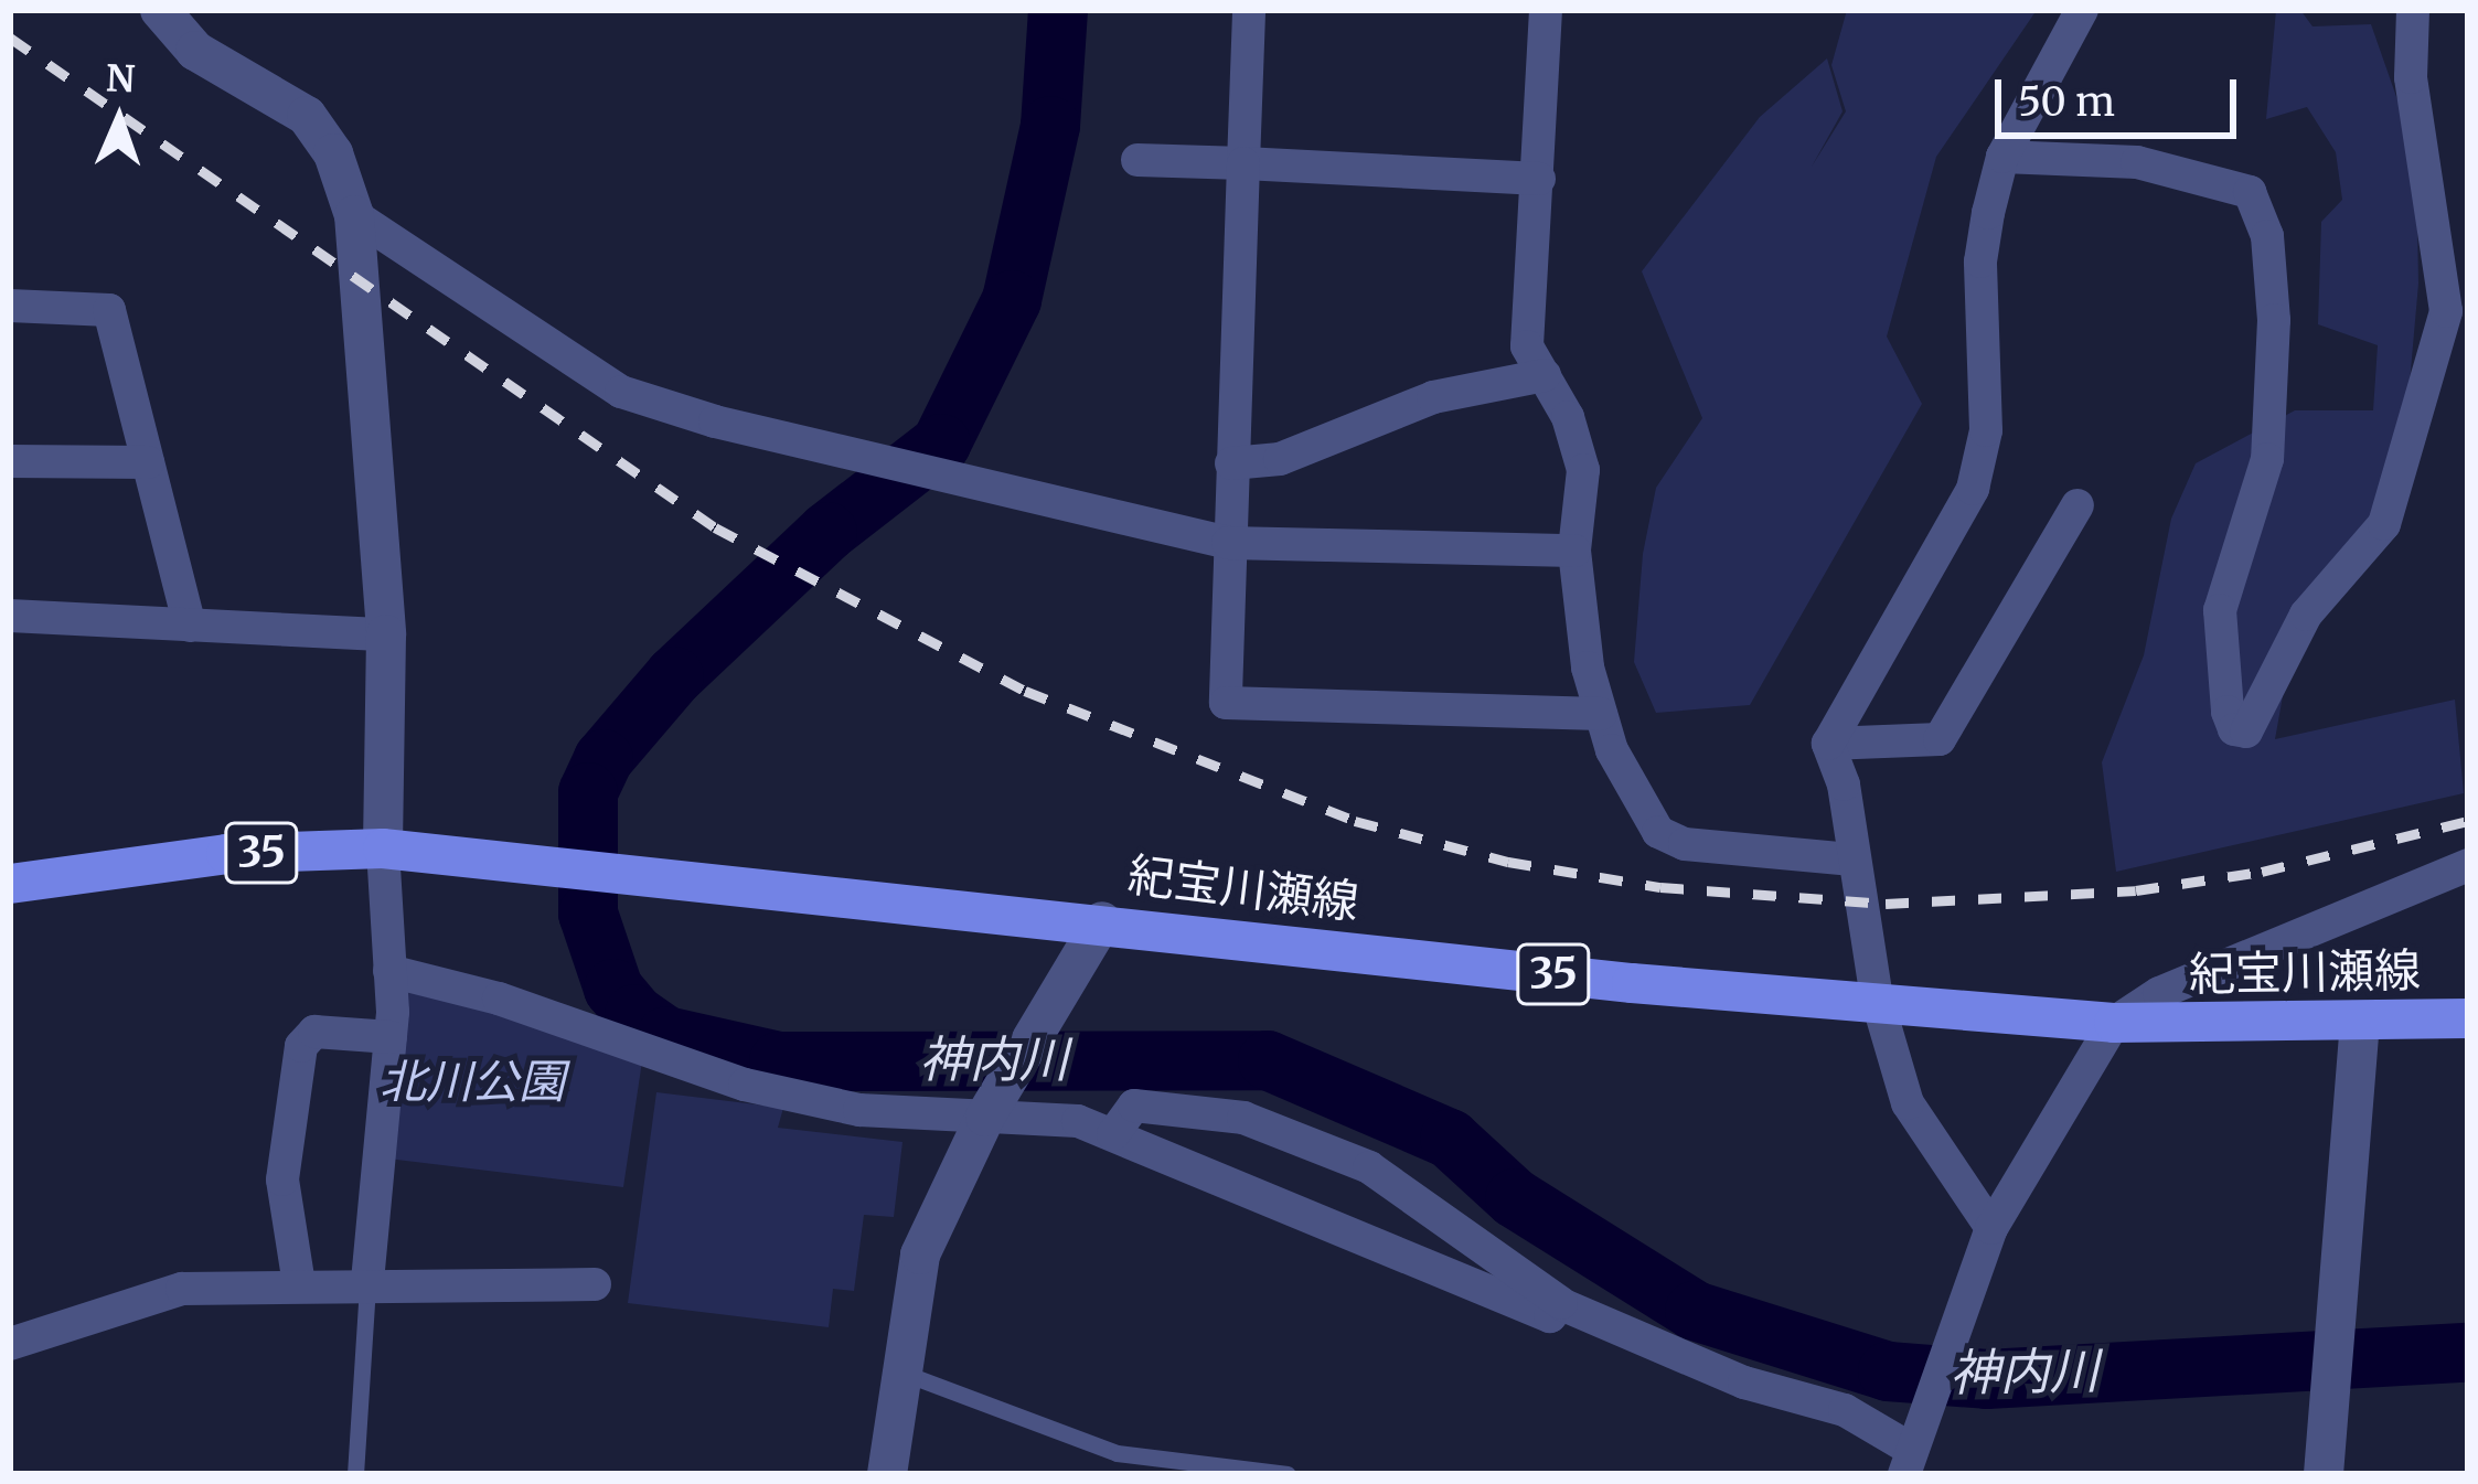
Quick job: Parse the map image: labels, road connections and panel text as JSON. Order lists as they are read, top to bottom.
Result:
{
  "streets": {
    "main road": ["35", "紀宝川瀬線"]
  },
  "water": ["神内川"],
  "parks": ["北川公園"],
  "scale_bar": "50 m",
  "north": "top"
}
